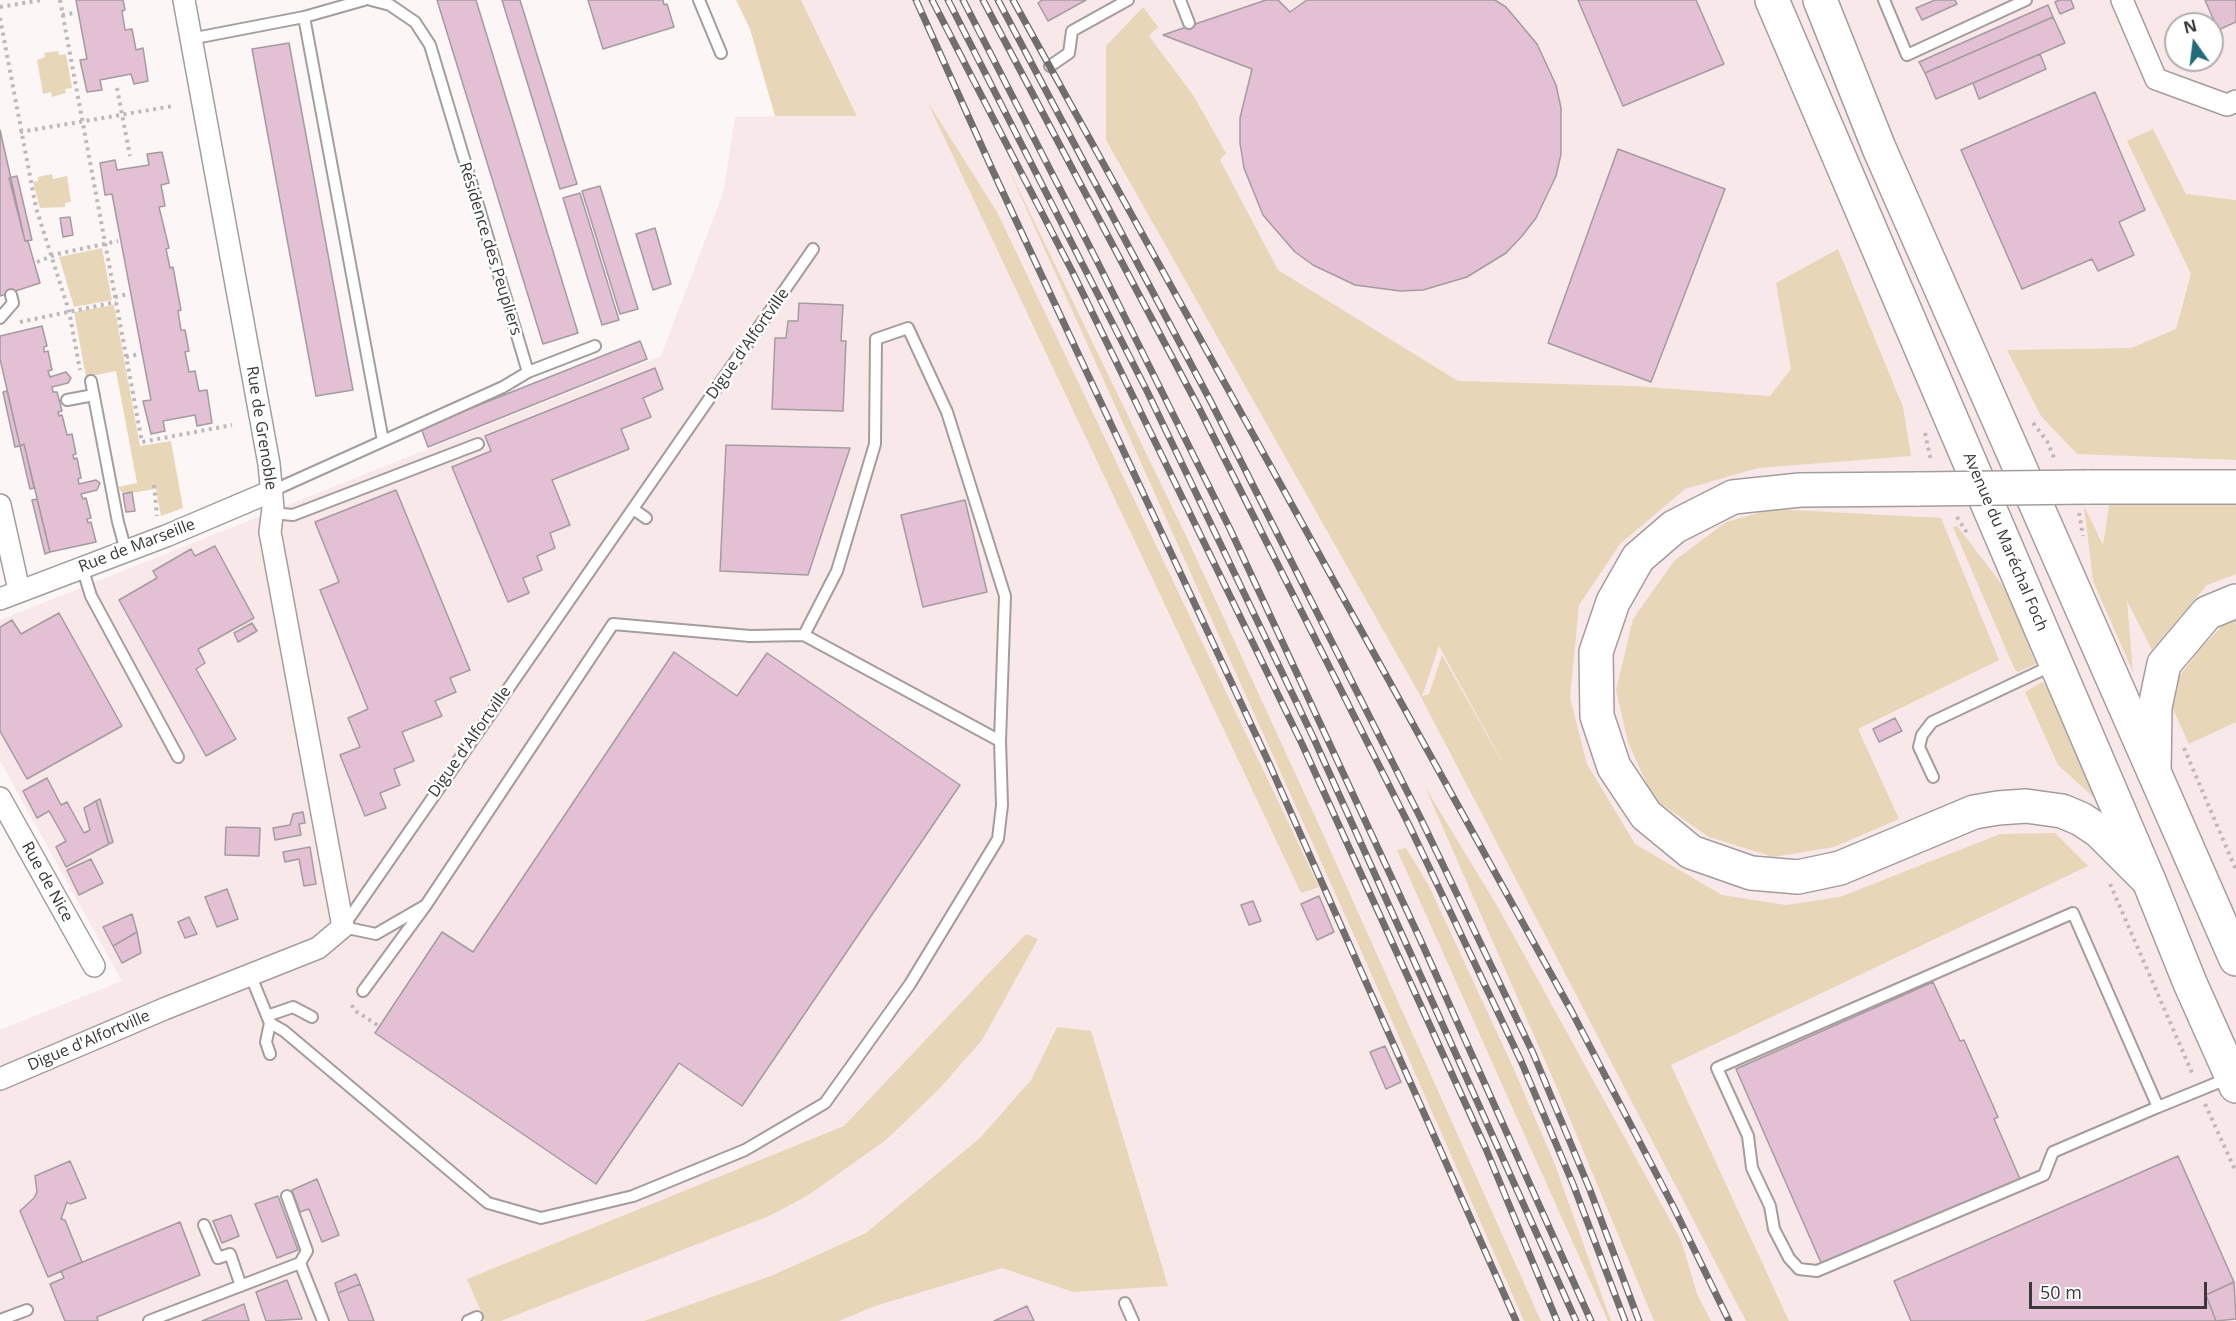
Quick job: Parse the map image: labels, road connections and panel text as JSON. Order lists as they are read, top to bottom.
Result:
{
  "streets": {
    "main road": ["Avenue du Maréchal Foch"],
    "street": [
      "Digue d'Alfortville",
      "Rue de Grenoble",
      "Rue de Marseille",
      "Rue de Nice"
    ],
    "lane": ["Résidence des Peupliers"]
  },
  "crossings": [
    ["Digue d'Alfortville", "Rue de Grenoble"],
    ["Rue de Grenoble", "Rue de Marseille"]
  ],
  "scale_bar": "50 m",
  "north": "top"
}
